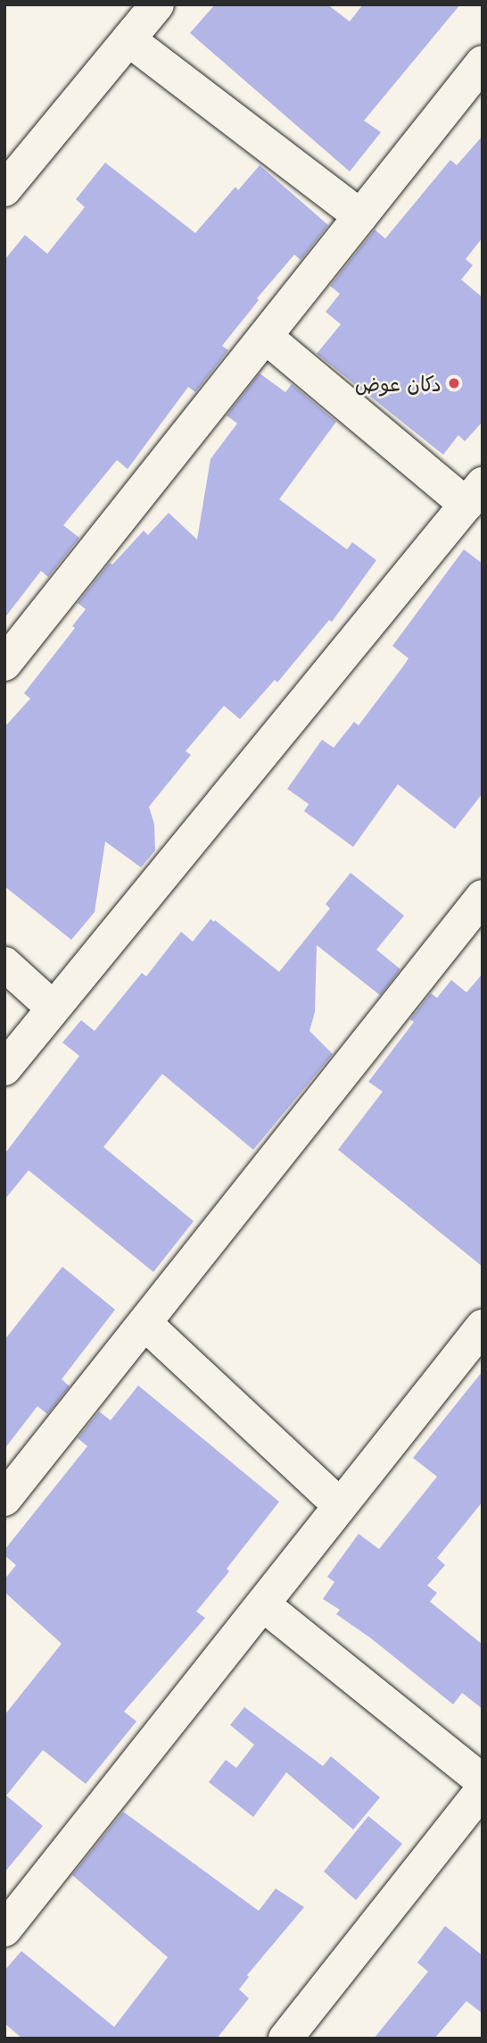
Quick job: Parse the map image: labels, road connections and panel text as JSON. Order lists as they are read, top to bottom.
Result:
{
  "places": ["دكان عوض"]
}
